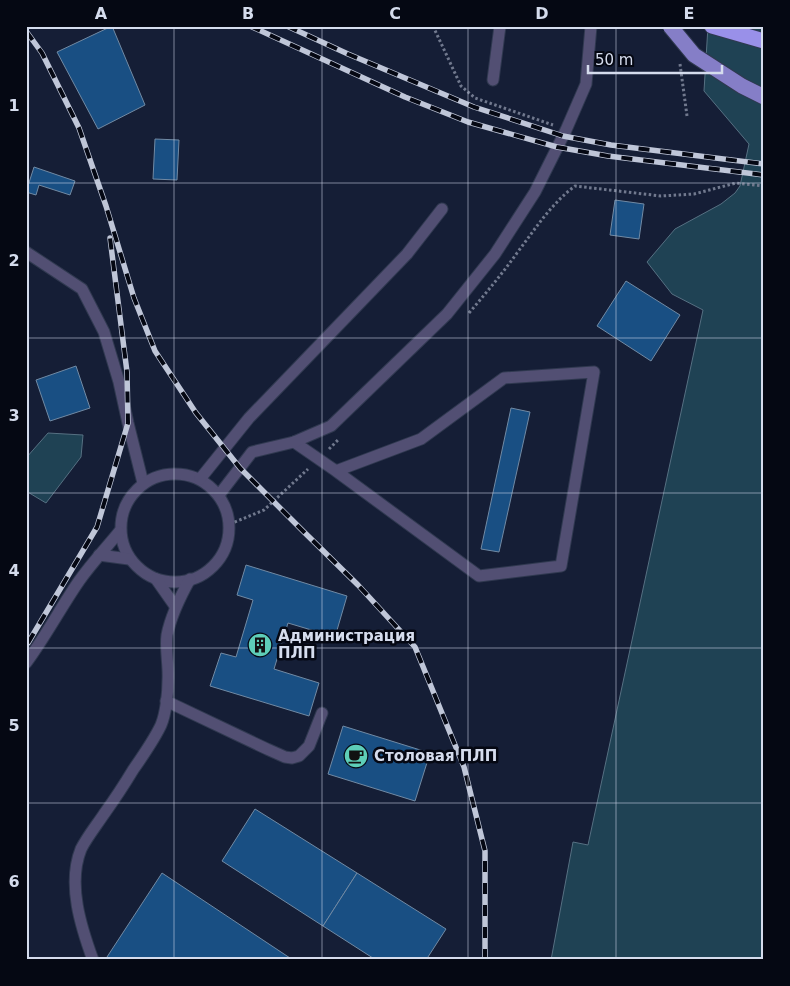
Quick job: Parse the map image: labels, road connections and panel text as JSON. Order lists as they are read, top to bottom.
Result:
{
  "places": {
    "building": ["Администрация ПЛП"],
    "cafe": ["Столовая ПЛП"]
  },
  "scale_bar": "50 m",
  "grid": {
    "columns": [
      "A",
      "B",
      "C",
      "D",
      "E"
    ],
    "rows": [
      "1",
      "2",
      "3",
      "4",
      "5",
      "6"
    ]
  }
}
